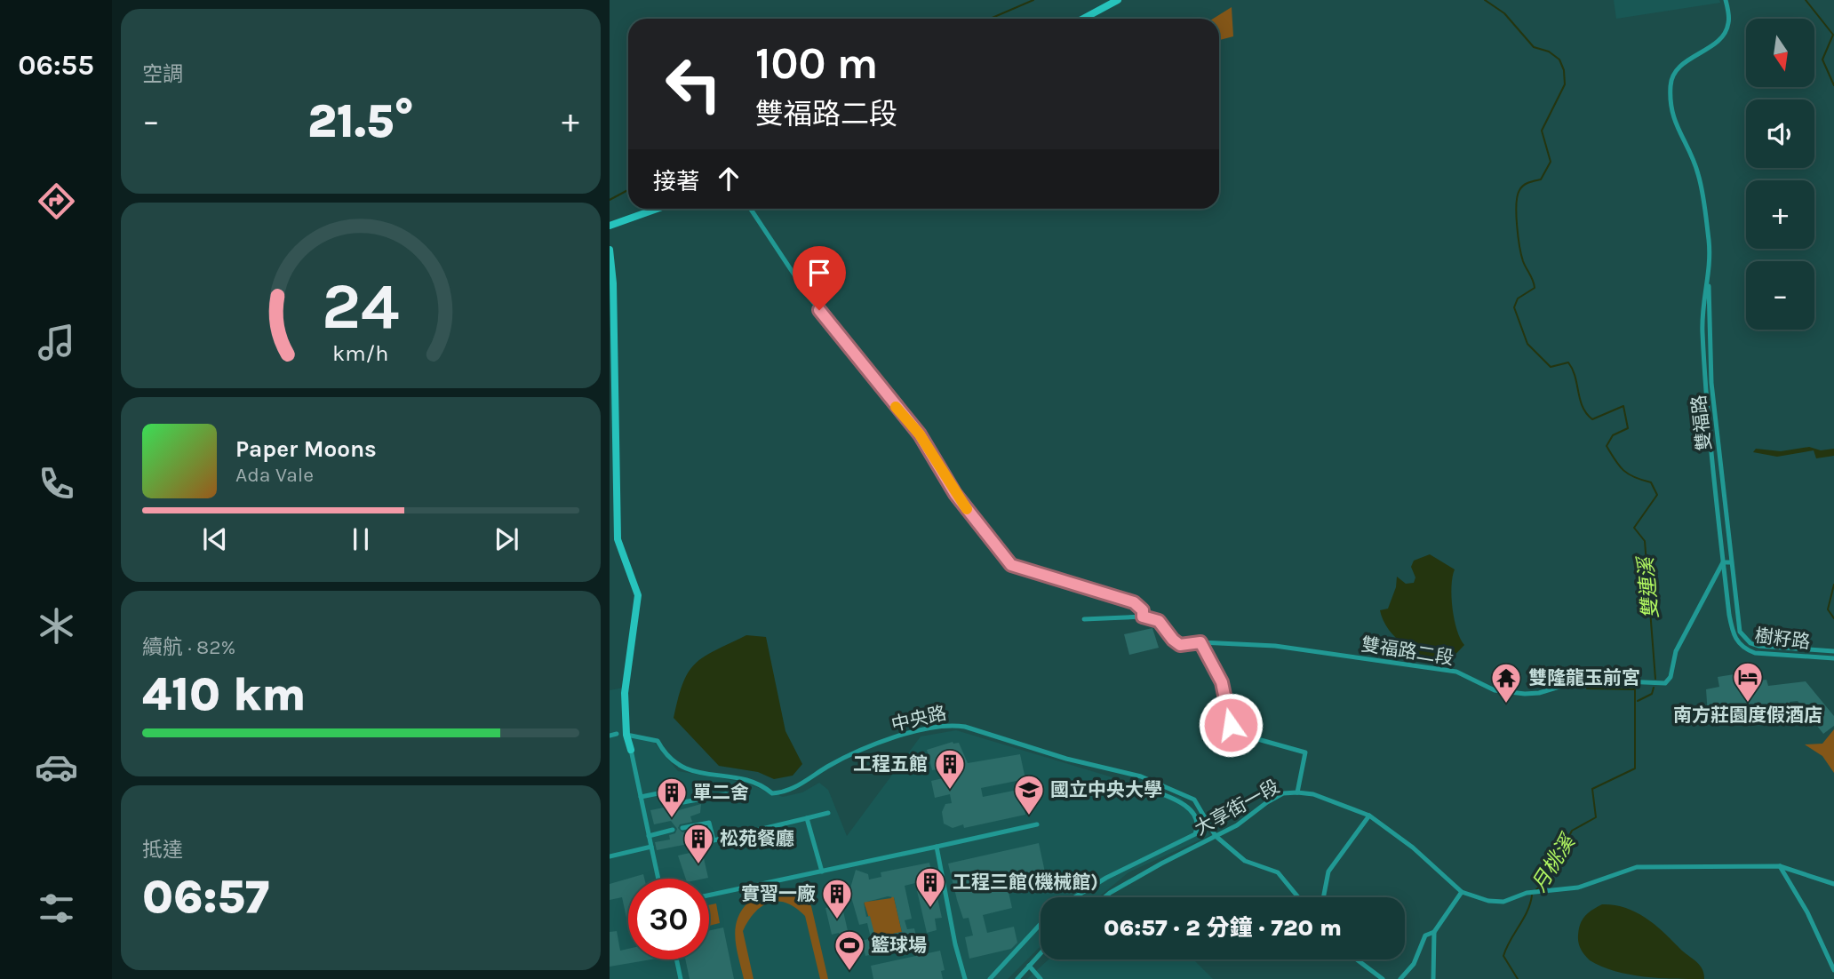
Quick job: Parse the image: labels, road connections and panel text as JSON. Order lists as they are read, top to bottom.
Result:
{
  "streets": {
    "street": [
      "雙福路",
      "樹籽路",
      "雙福路二段",
      "中央路",
      "大享街一段"
    ]
  },
  "crossings": [
    ["雙福路", "樹籽路"],
    ["樹籽路", "雙福路二段"],
    ["中央路", "大享街一段"]
  ],
  "water": ["雙連溪", "月桃溪"],
  "places": {
    "hotel": ["南方莊園度假酒店"],
    "temple": ["雙隆龍玉前宮"],
    "building": [
      "工程五館",
      "單二舍",
      "松苑餐廳",
      "工程三館(機械館)",
      "實習一廠"
    ],
    "school or university": ["國立中央大學"],
    "sports": ["籃球場"]
  },
  "north": "bottom",
  "page": {
    "tabs": "06:55",
    "tile": [
      "空調",
      ["續航 · 82%", "410 km"],
      ["抵達", "06:57"]
    ],
    "map_buttons": ["+", "−"],
    "turn": ["100 m", "雙福路二段"],
    "heat": ["−", "21.5°", "+"],
    "then": "接著",
    "song": ["Paper Moons", "Ada Vale"],
    "limit": "30",
    "trip": "06:57 · 2 分鐘 · 720 m",
    "gauge": ["24", "km/h"]
  }
}
